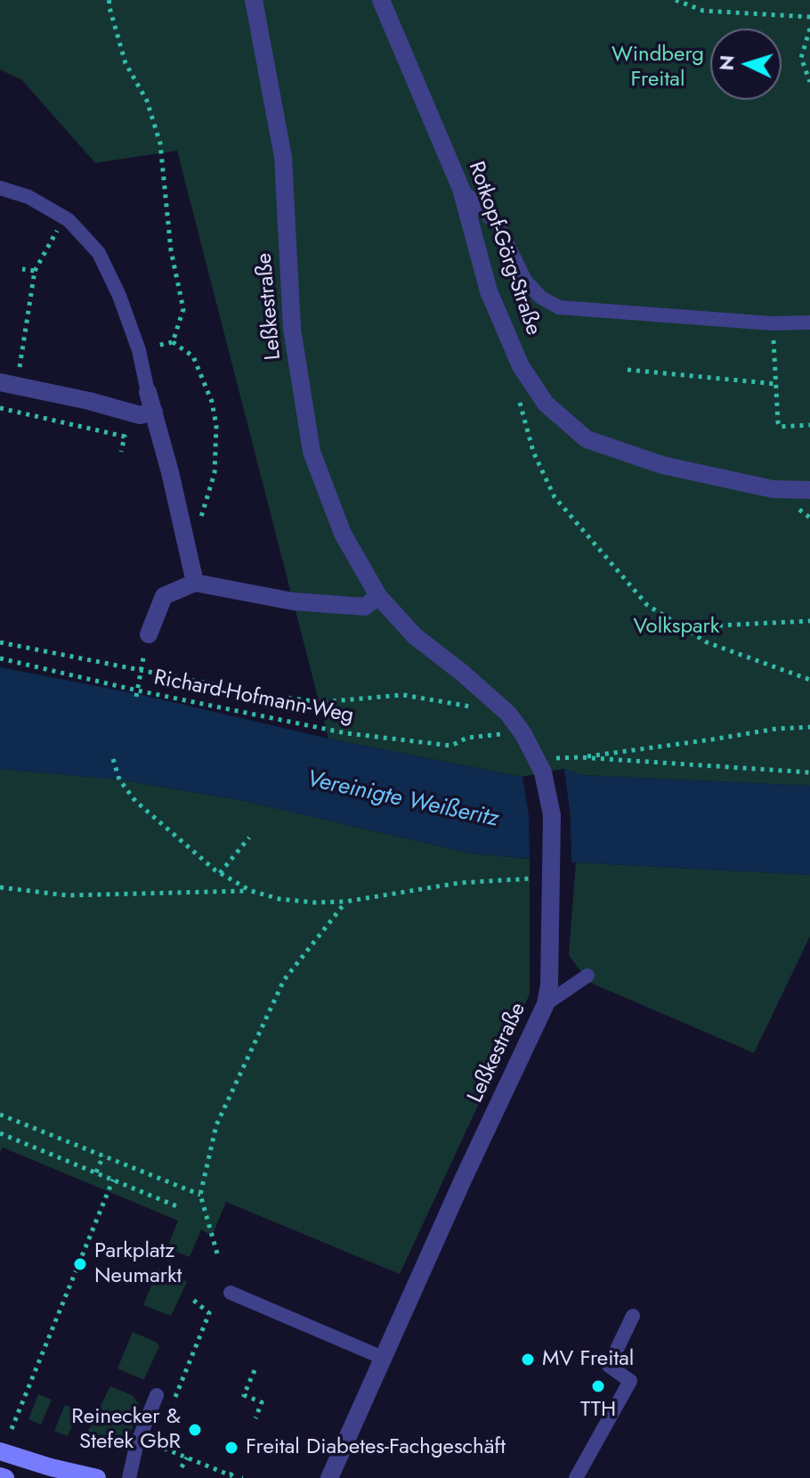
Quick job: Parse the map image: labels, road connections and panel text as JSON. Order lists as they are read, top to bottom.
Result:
{
  "streets": {
    "street": ["Rotkopf-Görg-Straße", "Leßkestraße"],
    "path": ["Richard-Hofmann-Weg"]
  },
  "water": ["Vereinigte Weißeritz"],
  "parks": ["Windberg Freital", "Volkspark"],
  "places": [
    "Parkplatz Neumarkt",
    "MV Freital",
    "TTH",
    "Reinecker & Stefek GbR",
    "Freital Diabetes-Fachgeschäft"
  ],
  "north": "left"
}
